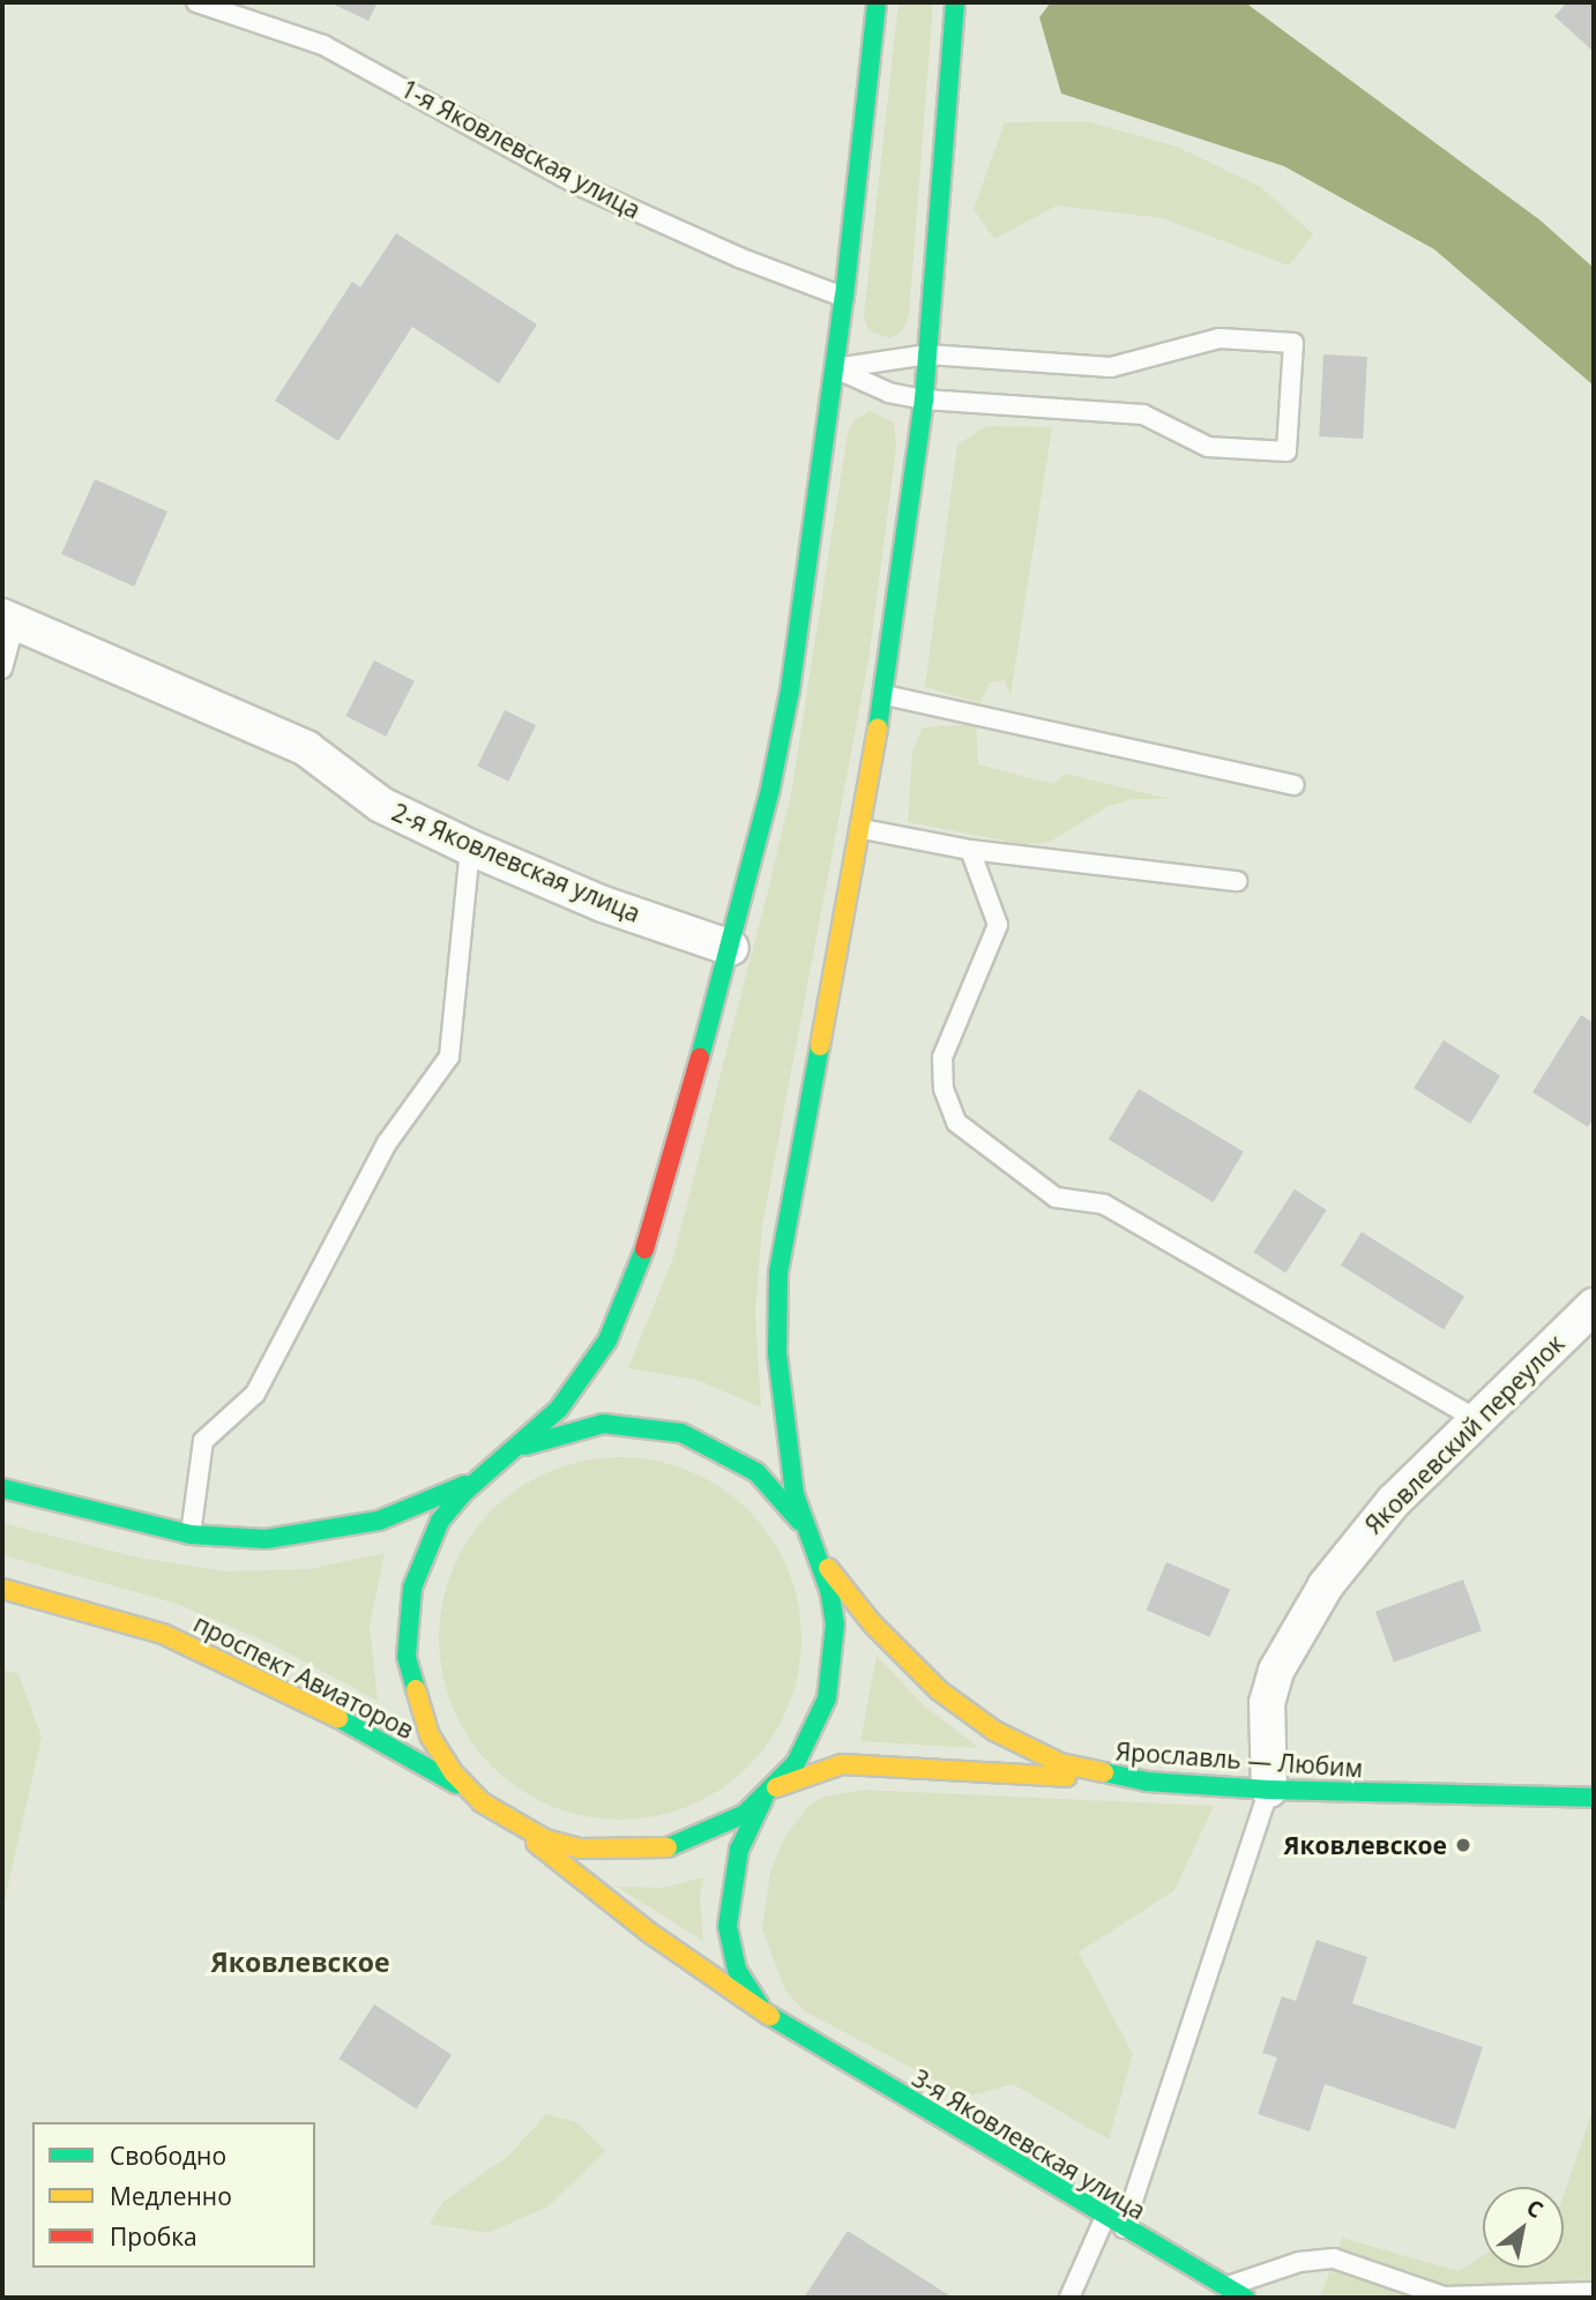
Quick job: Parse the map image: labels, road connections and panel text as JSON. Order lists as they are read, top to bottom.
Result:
{
  "streets": {
    "main road": ["проспект Авиаторов", "Ярославль — Любим", "3-я Яковлевская улица"],
    "street": ["2-я Яковлевская улица", "Яковлевский переулок"],
    "lane": ["1-я Яковлевская улица"]
  },
  "crossings": [
    ["Яковлевский переулок", "Ярославль — Любим"]
  ],
  "districts": ["Яковлевское"],
  "places": ["Яковлевское"],
  "legend": ["Свободно", "Медленно", "Пробка"],
  "north": "top right"
}
